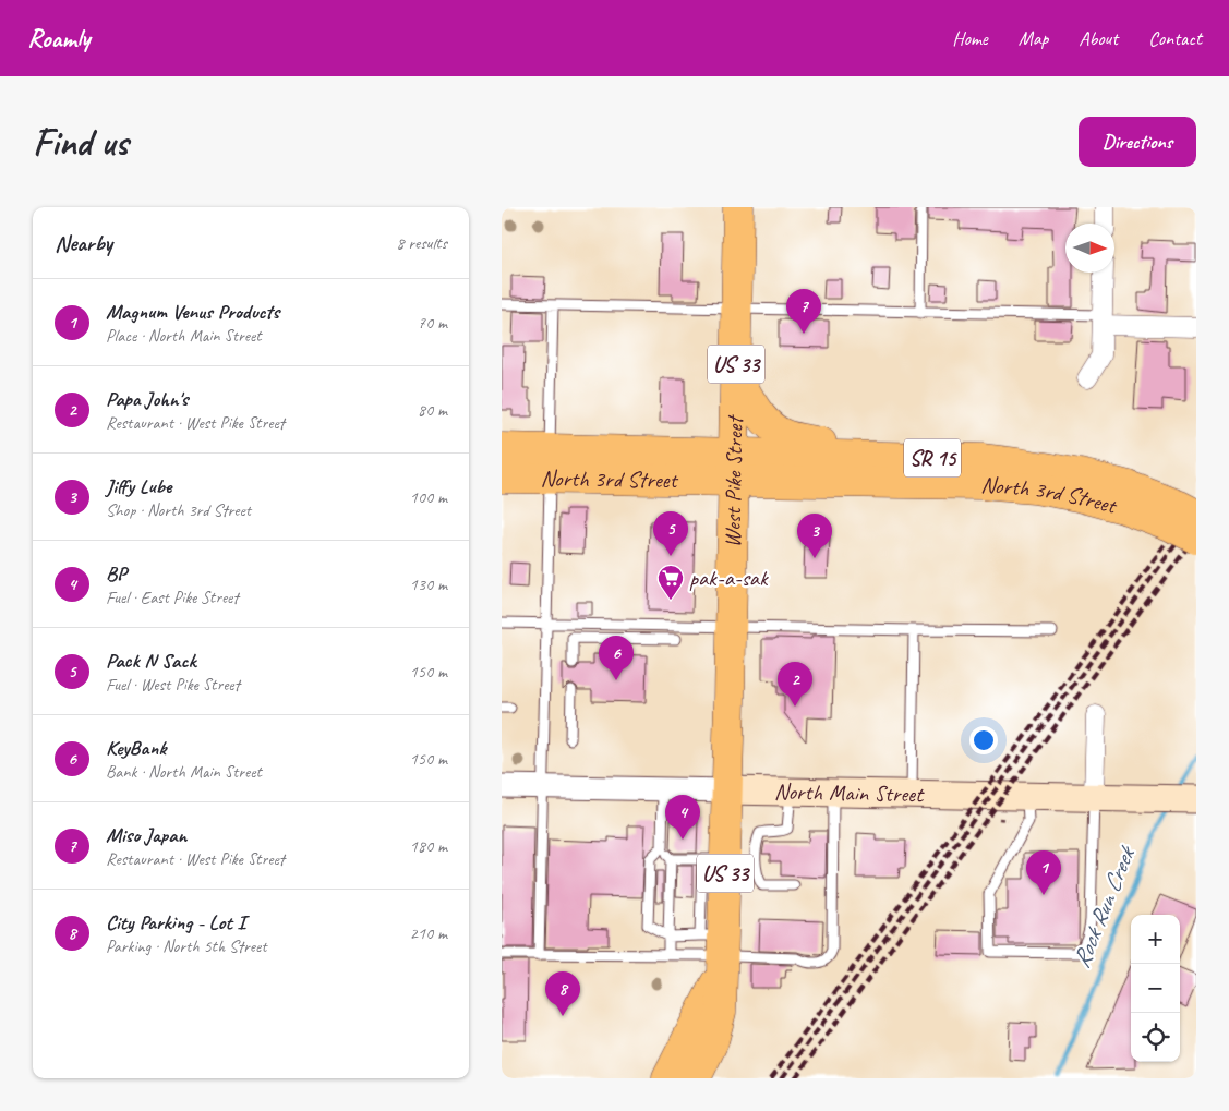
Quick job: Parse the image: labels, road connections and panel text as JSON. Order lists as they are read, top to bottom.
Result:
{
  "streets": {
    "main road": [
      "US 33",
      "SR 15",
      "North 3rd Street",
      "West Pike Street",
      "North Main Street"
    ]
  },
  "crossings": [
    ["US 33", "West Pike Street"],
    ["US 33", "North Main Street"],
    ["North 3rd Street", "West Pike Street"],
    ["West Pike Street", "North Main Street"]
  ],
  "water": ["Rock Run Creek"],
  "places": {
    "supermarket": ["pak-a-sak"]
  },
  "north": "right",
  "page": {
    "header": "Roamly",
    "nav": [
      "Home",
      "Map",
      "About",
      "Contact"
    ],
    "buttons": "Directions",
    "title": "Find us",
    "heading": ["Nearby", "8 results"],
    "list": [
      {
        "mark": "1",
        "name": "Magnum Venus Products",
        "note": "Place · North Main Street",
        "value": "70 m"
      },
      {
        "mark": "2",
        "name": "Papa John's",
        "note": "Restaurant · West Pike Street",
        "value": "80 m"
      },
      {
        "mark": "3",
        "name": "Jiffy Lube",
        "note": "Shop · North 3rd Street",
        "value": "100 m"
      },
      {
        "mark": "4",
        "name": "BP",
        "note": "Fuel · East Pike Street",
        "value": "130 m"
      },
      {
        "mark": "5",
        "name": "Pack N Sack",
        "note": "Fuel · West Pike Street",
        "value": "150 m"
      },
      {
        "mark": "6",
        "name": "KeyBank",
        "note": "Bank · North Main Street",
        "value": "150 m"
      },
      {
        "mark": "7",
        "name": "Miso Japan",
        "note": "Restaurant · West Pike Street",
        "value": "180 m"
      },
      {
        "mark": "8",
        "name": "City Parking - Lot I",
        "note": "Parking · North 5th Street",
        "value": "210 m"
      }
    ],
    "pins": [
      "7",
      "5",
      "3",
      "6",
      "2",
      "4",
      "1",
      "8"
    ],
    "map_buttons": ["+", "−"]
  }
}
